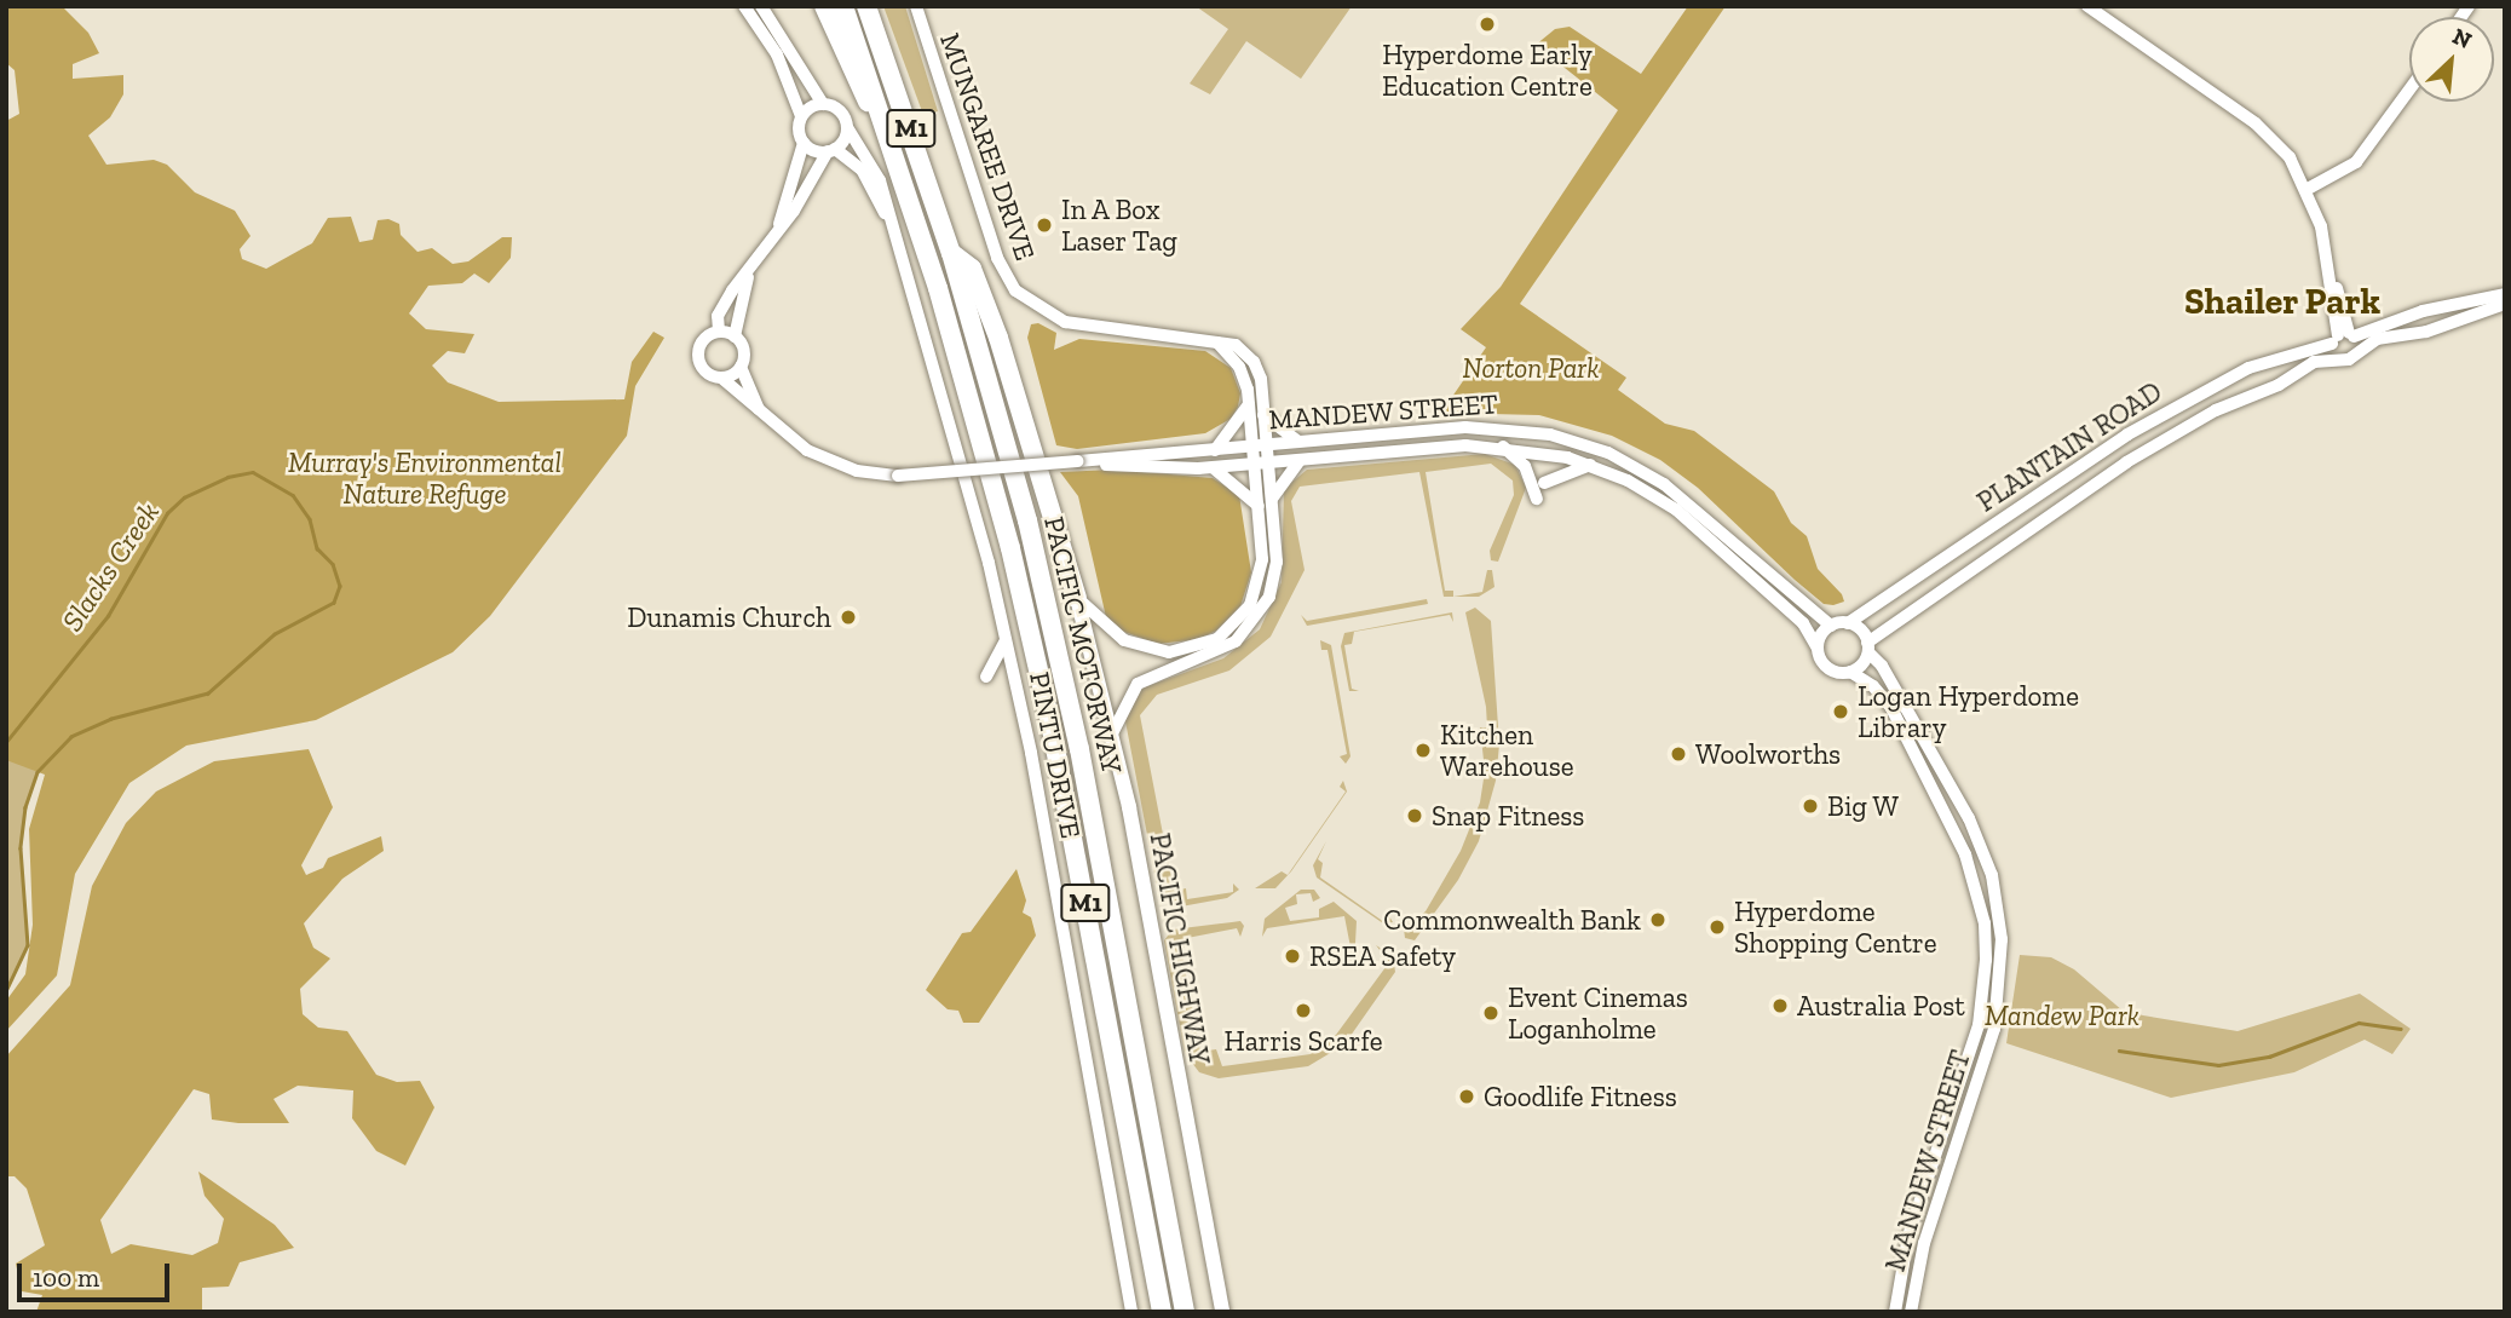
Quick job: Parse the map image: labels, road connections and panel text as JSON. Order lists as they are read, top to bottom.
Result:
{
  "streets": {
    "highway": ["M1", "PACIFIC MOTORWAY"],
    "main road": ["PACIFIC HIGHWAY"],
    "street": [
      "MUNGAREE DRIVE",
      "MANDEW STREET",
      "PLANTAIN ROAD",
      "PINTU DRIVE"
    ]
  },
  "crossings": [
    ["MUNGAREE DRIVE", "MANDEW STREET"],
    ["MUNGAREE DRIVE", "PACIFIC HIGHWAY"],
    ["MANDEW STREET", "PLANTAIN ROAD"]
  ],
  "districts": ["Shailer Park"],
  "water": ["Slacks Creek"],
  "parks": ["Norton Park", "Murray's Environmental Nature Refuge", "Mandew Park"],
  "places": [
    "Hyperdome Early Education Centre",
    "In A Box Laser Tag",
    "Dunamis Church",
    "Logan Hyperdome Library",
    "Kitchen Warehouse",
    "Woolworths",
    "Big W",
    "Snap Fitness",
    "Commonwealth Bank",
    "Hyperdome Shopping Centre",
    "RSEA Safety",
    "Australia Post",
    "Harris Scarfe",
    "Event Cinemas Loganholme",
    "Goodlife Fitness"
  ],
  "scale_bar": "100 m",
  "north": "top right"
}
